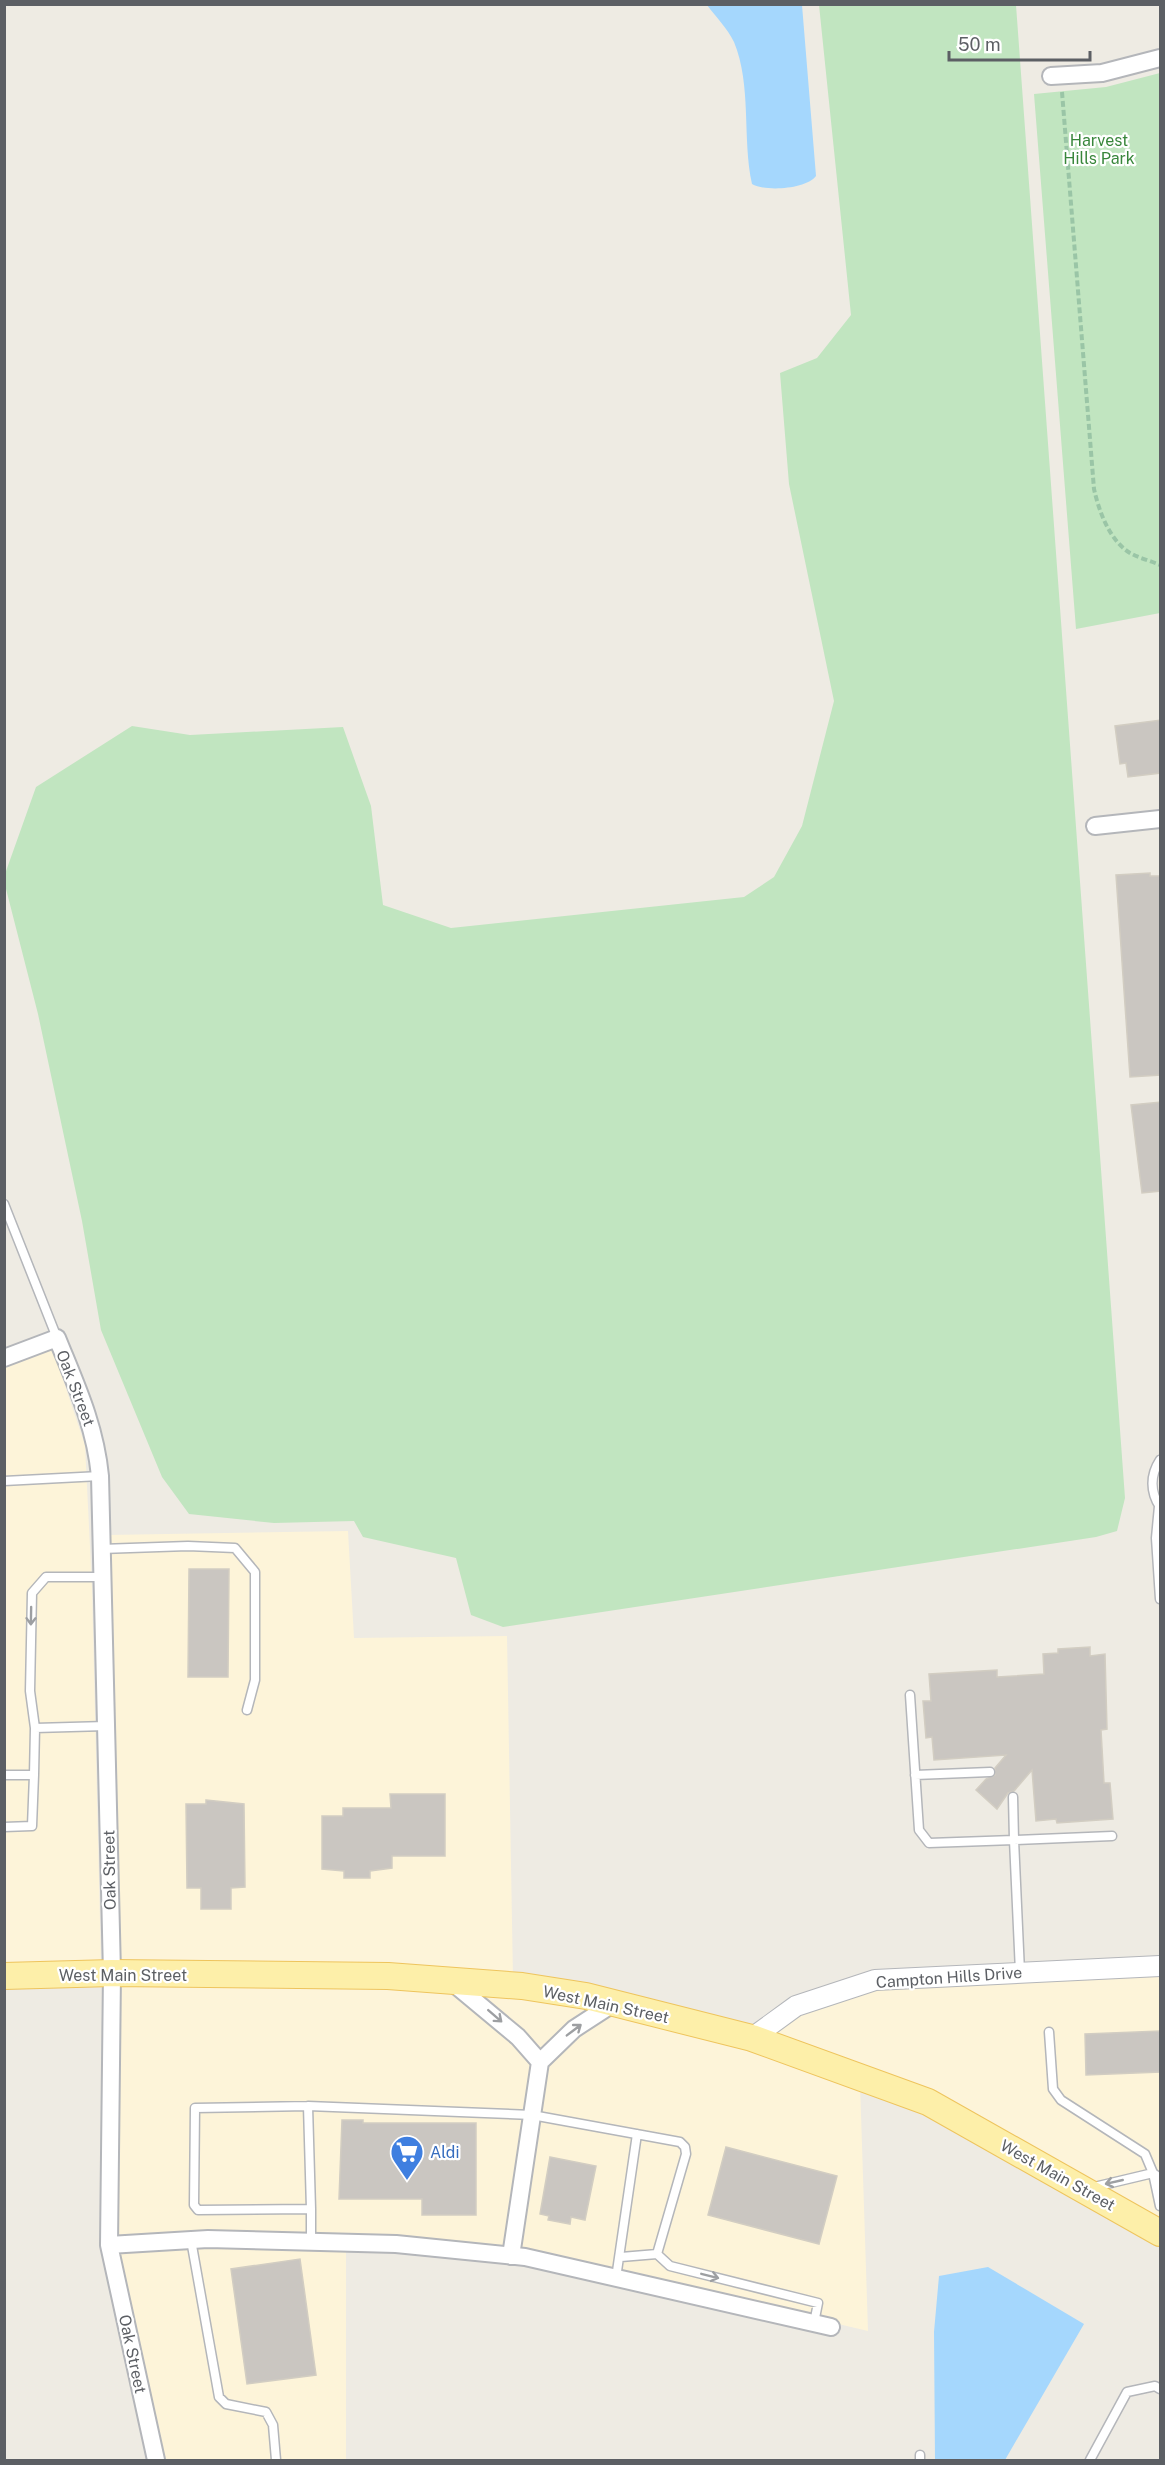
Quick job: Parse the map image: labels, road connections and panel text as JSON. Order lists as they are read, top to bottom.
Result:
{
  "streets": {
    "main road": ["West Main Street"],
    "street": ["Oak Street", "Campton Hills Drive"]
  },
  "crossings": [
    ["Oak Street", "West Main Street"],
    ["West Main Street", "Campton Hills Drive"]
  ],
  "parks": ["Harvest Hills Park"],
  "places": {
    "supermarket": ["Aldi"]
  },
  "scale_bar": "50 m"
}
